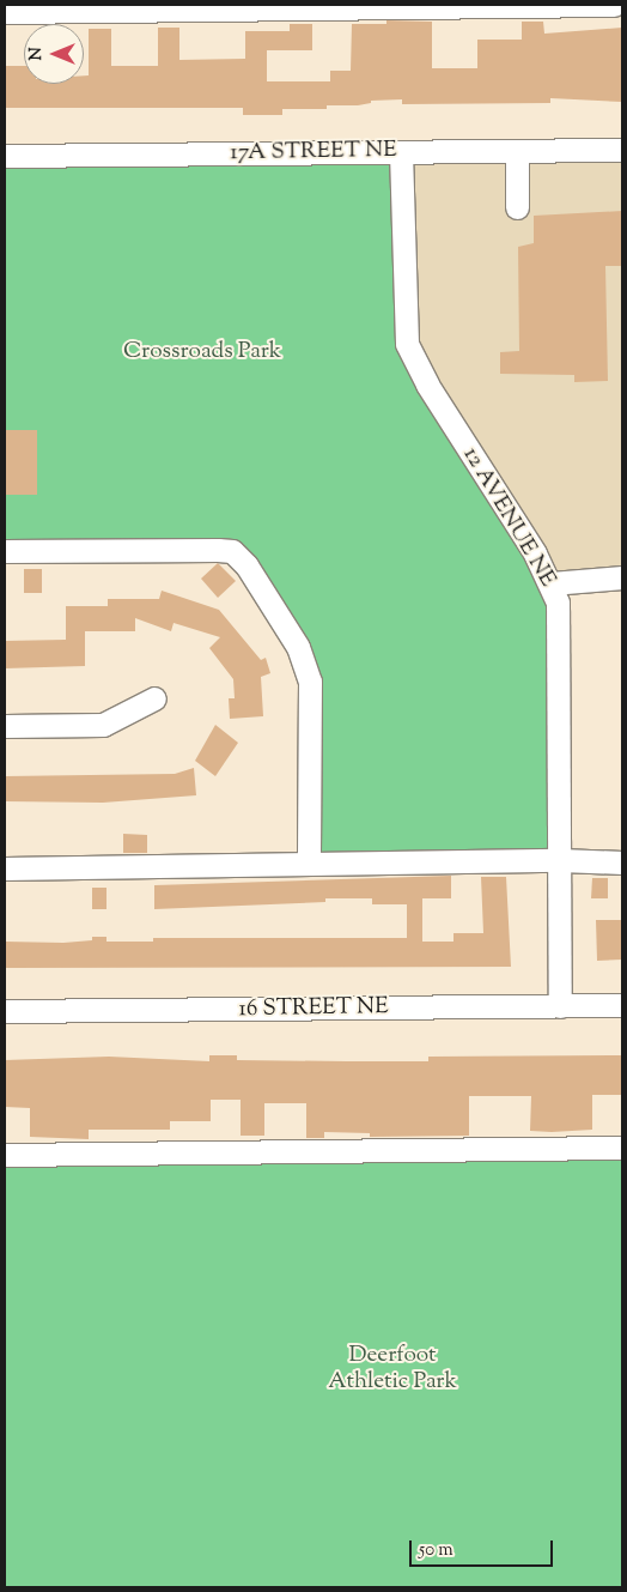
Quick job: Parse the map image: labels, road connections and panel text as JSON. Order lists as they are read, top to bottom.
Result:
{
  "streets": {
    "street": ["17A STREET NE", "12 AVENUE NE", "16 STREET NE"]
  },
  "crossings": [
    ["17A STREET NE", "12 AVENUE NE"],
    ["12 AVENUE NE", "16 STREET NE"]
  ],
  "parks": ["Crossroads Park", "Deerfoot Athletic Park"],
  "scale_bar": "50 m",
  "north": "left"
}
